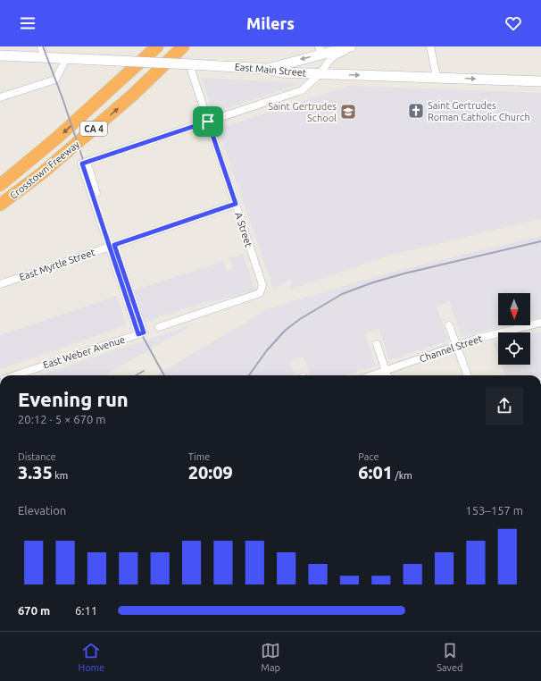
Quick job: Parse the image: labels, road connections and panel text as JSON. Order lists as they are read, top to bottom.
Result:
{
  "streets": {
    "highway": ["CA 4", "Crosstown Freeway"],
    "main road": ["East Main Street"],
    "street": [
      "A Street",
      "East Myrtle Street",
      "Channel Street",
      "East Weber Avenue"
    ]
  },
  "crossings": [
    ["East Main Street", "A Street"],
    ["A Street", "East Myrtle Street"],
    ["East Myrtle Street", "East Weber Avenue"]
  ],
  "one_way": ["East Main Street"],
  "places": {
    "church": ["Saint Gertrudes Roman Catholic Church"],
    "school or university": ["Saint Gertrudes School"]
  },
  "north": "bottom",
  "page": {
    "header": "Milers",
    "heading": ["Evening run", "20:12 · 5 × 670 m"],
    "stats": [
      ["Distance", "3.35 km"],
      ["Time", "20:09"],
      ["Pace", "6:01 /km"]
    ],
    "chart": ["Elevation", "153–157 m"],
    "list": [
      {
        "name": "670 m",
        "note": "6:11"
      }
    ],
    "tabs": ["Home", "Map", "Saved"]
  }
}
